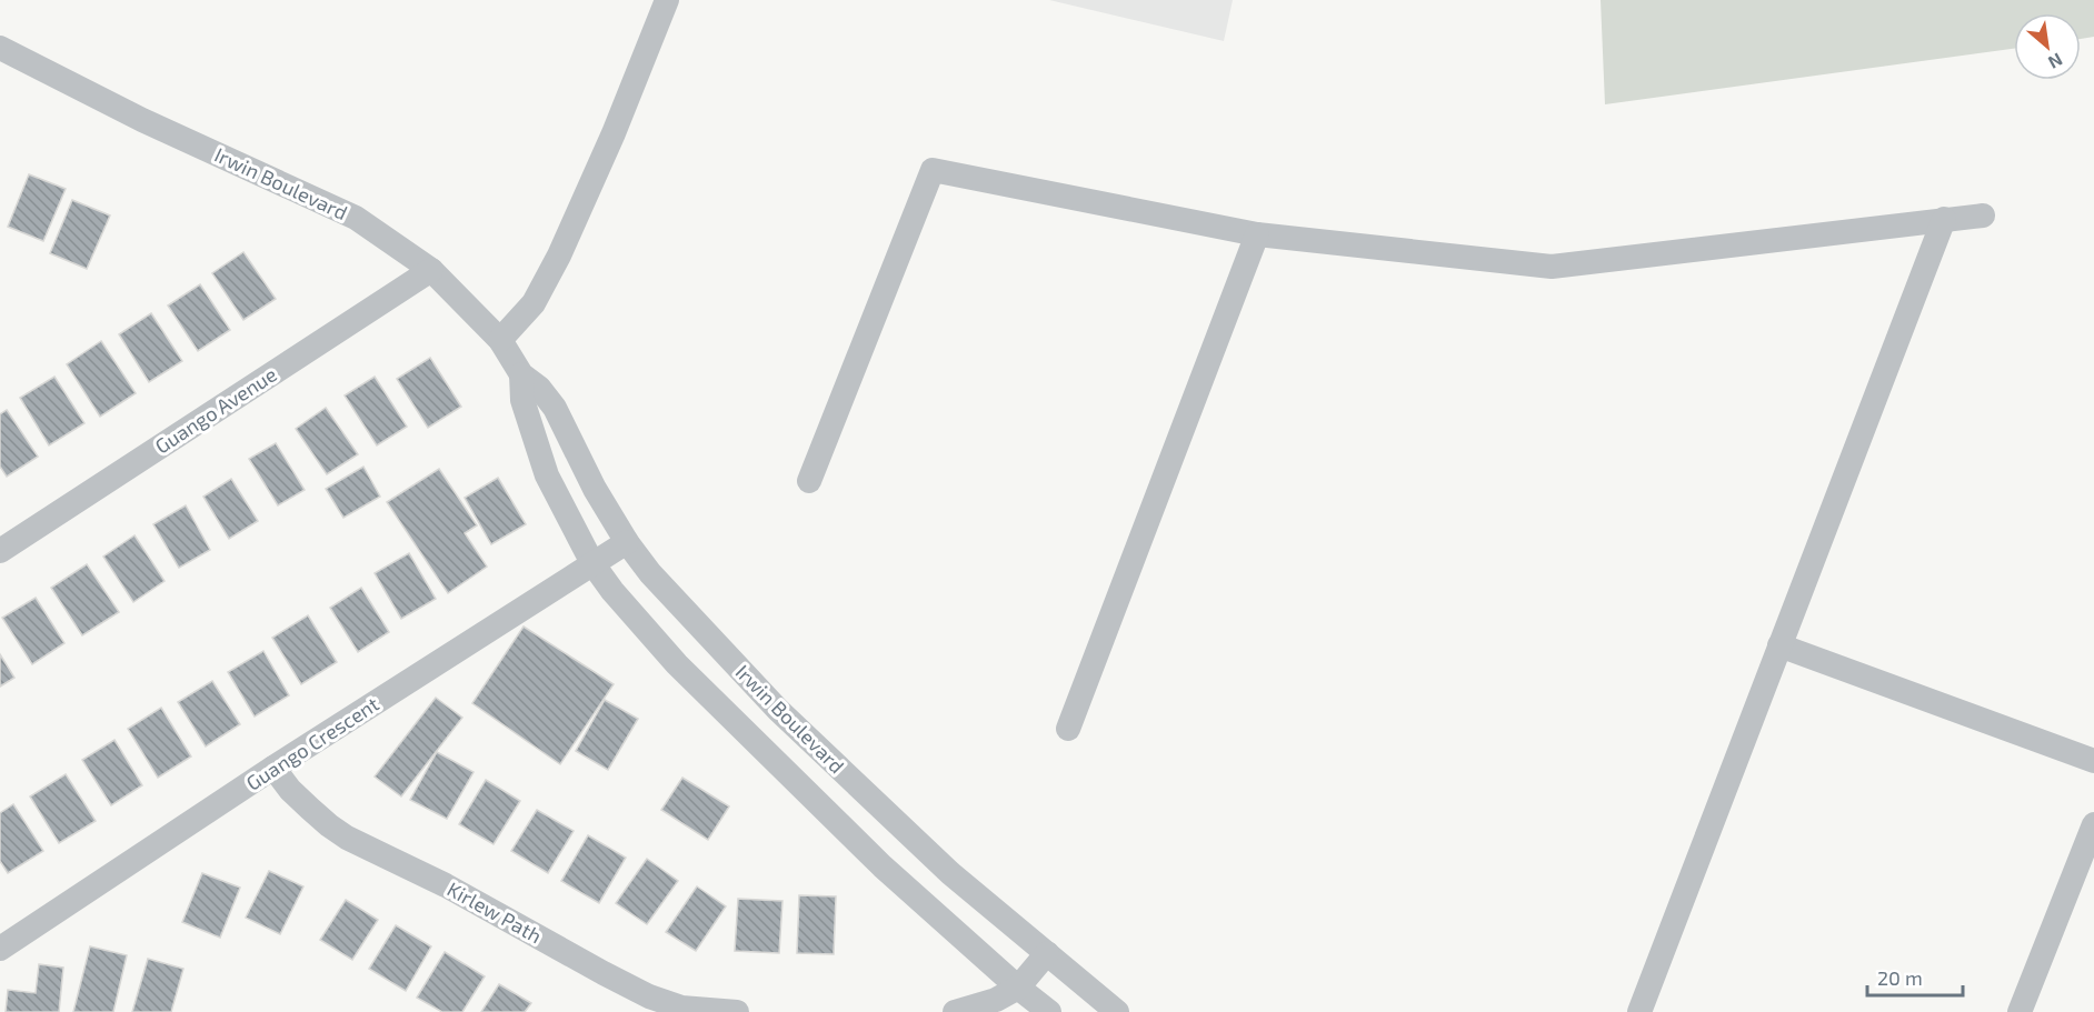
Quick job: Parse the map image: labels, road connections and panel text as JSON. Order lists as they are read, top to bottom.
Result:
{
  "streets": {
    "street": [
      "Irwin Boulevard",
      "Guango Avenue",
      "Guango Crescent",
      "Kirlew Path"
    ]
  },
  "crossings": [
    ["Irwin Boulevard", "Guango Avenue"],
    ["Irwin Boulevard", "Guango Crescent"],
    ["Guango Crescent", "Kirlew Path"]
  ],
  "scale_bar": "20 m",
  "north": "bottom right"
}
